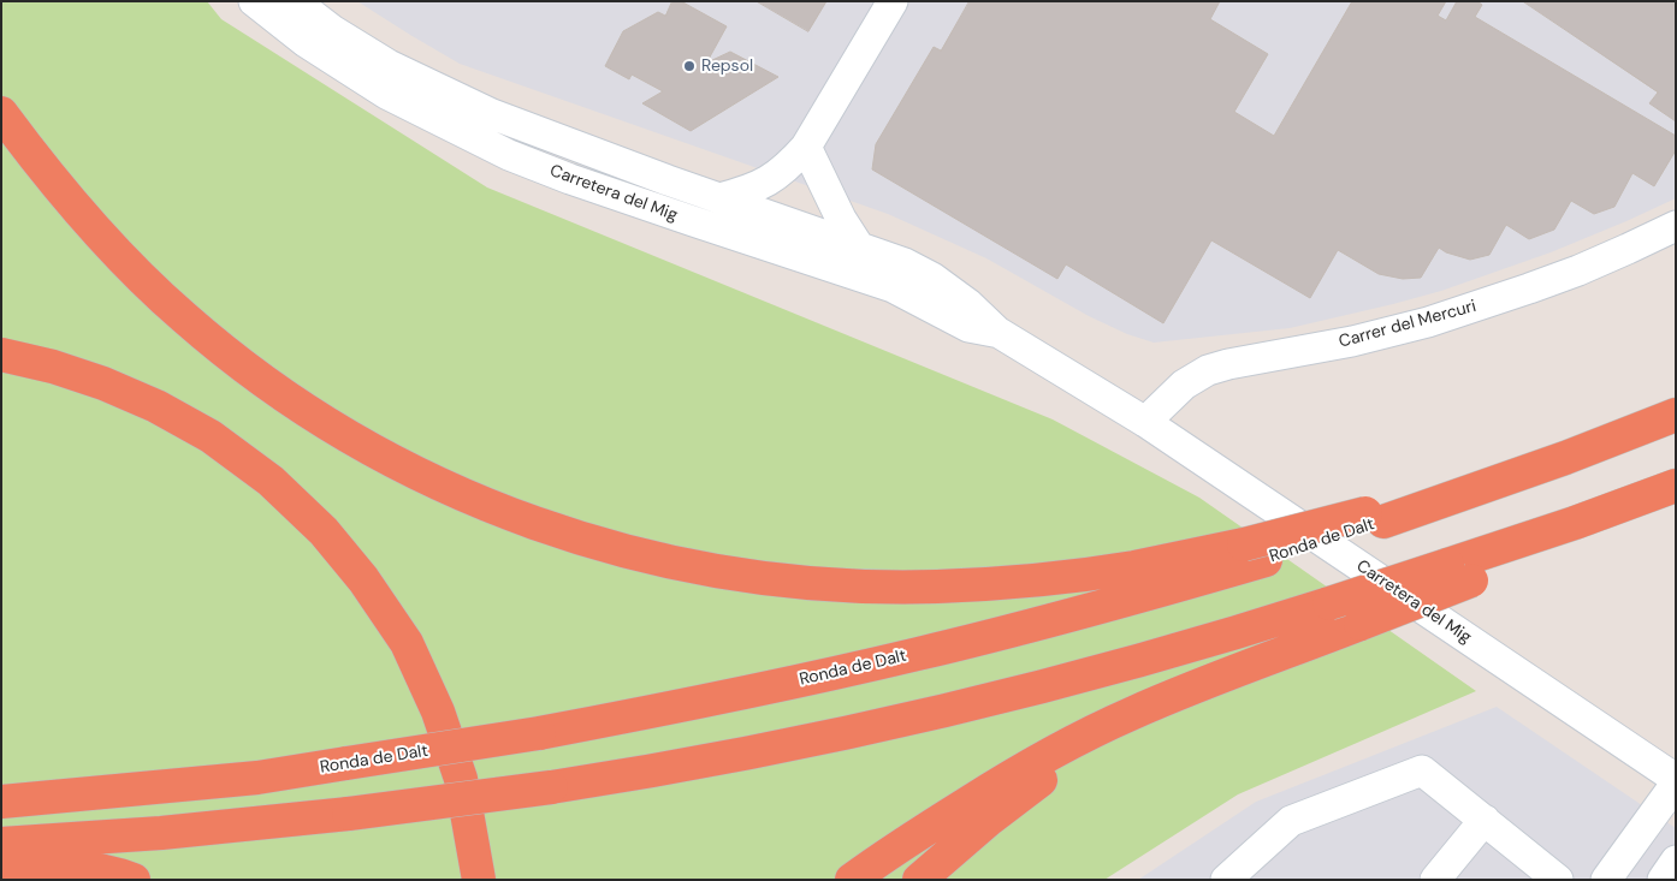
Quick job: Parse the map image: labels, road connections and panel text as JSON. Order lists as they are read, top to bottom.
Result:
{
  "streets": {
    "highway": ["Ronda de Dalt"],
    "street": ["Carretera del Mig", "Carrer del Mercuri"]
  },
  "crossings": [
    ["Carretera del Mig", "Carrer del Mercuri"]
  ],
  "places": ["Repsol"]
}
